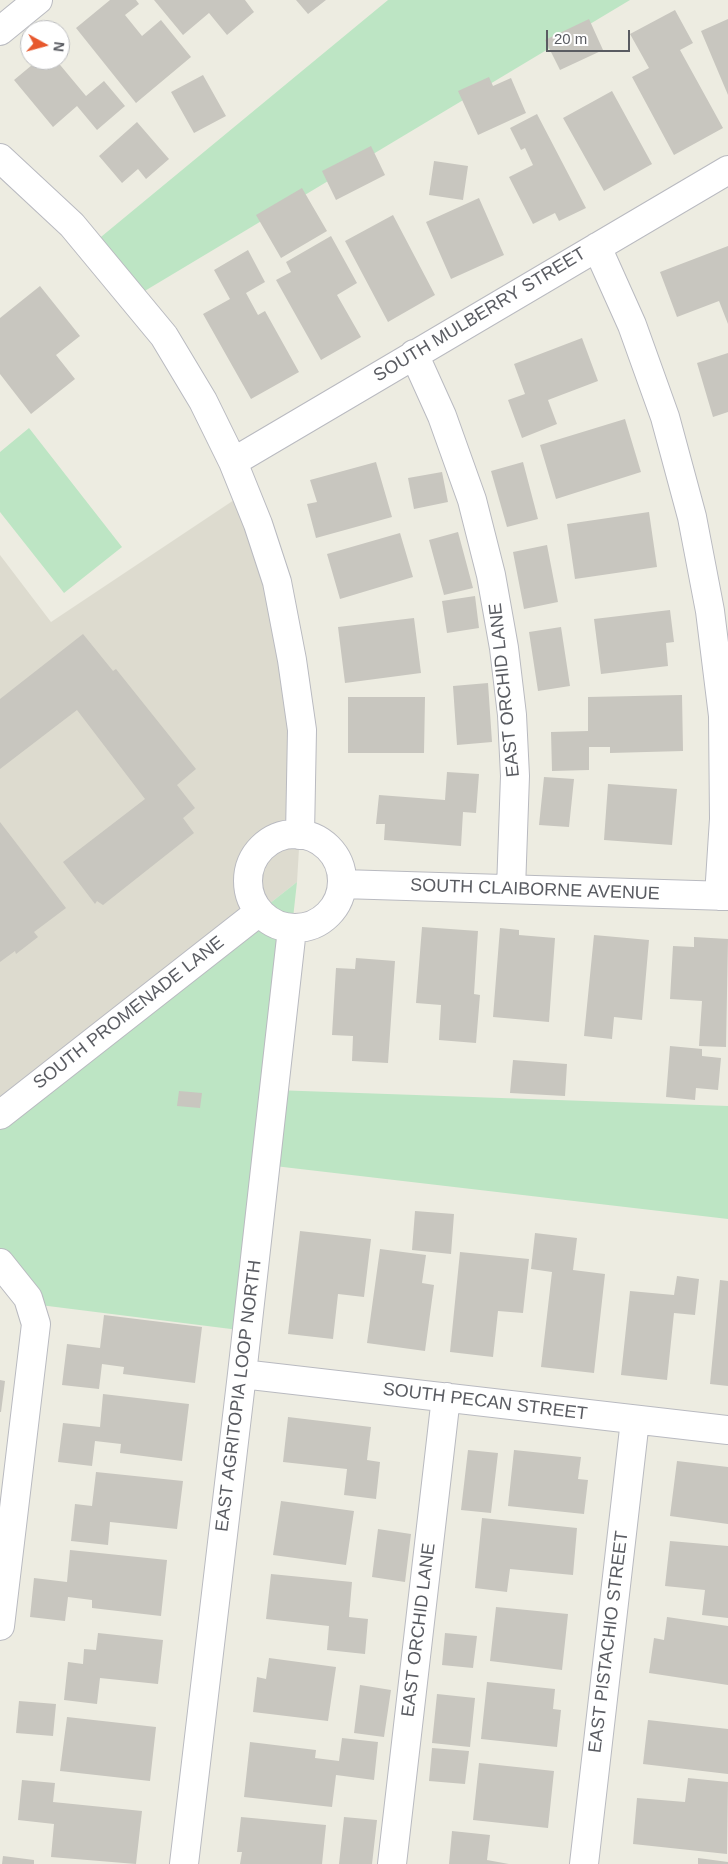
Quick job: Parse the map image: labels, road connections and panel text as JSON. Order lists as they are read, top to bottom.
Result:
{
  "streets": {
    "street": [
      "SOUTH MULBERRY STREET",
      "EAST ORCHID LANE",
      "SOUTH CLAIBORNE AVENUE",
      "SOUTH PROMENADE LANE",
      "EAST AGRITOPIA LOOP NORTH",
      "SOUTH PECAN STREET",
      "EAST PISTACHIO STREET"
    ]
  },
  "crossings": [
    ["SOUTH MULBERRY STREET", "EAST ORCHID LANE"],
    ["EAST ORCHID LANE", "SOUTH CLAIBORNE AVENUE"],
    ["EAST ORCHID LANE", "SOUTH PECAN STREET"],
    ["SOUTH CLAIBORNE AVENUE", "SOUTH PROMENADE LANE"],
    ["SOUTH CLAIBORNE AVENUE", "EAST AGRITOPIA LOOP NORTH"],
    ["SOUTH PROMENADE LANE", "EAST AGRITOPIA LOOP NORTH"],
    ["EAST AGRITOPIA LOOP NORTH", "SOUTH PECAN STREET"],
    ["SOUTH PECAN STREET", "EAST PISTACHIO STREET"]
  ],
  "scale_bar": "20 m",
  "north": "right"
}
